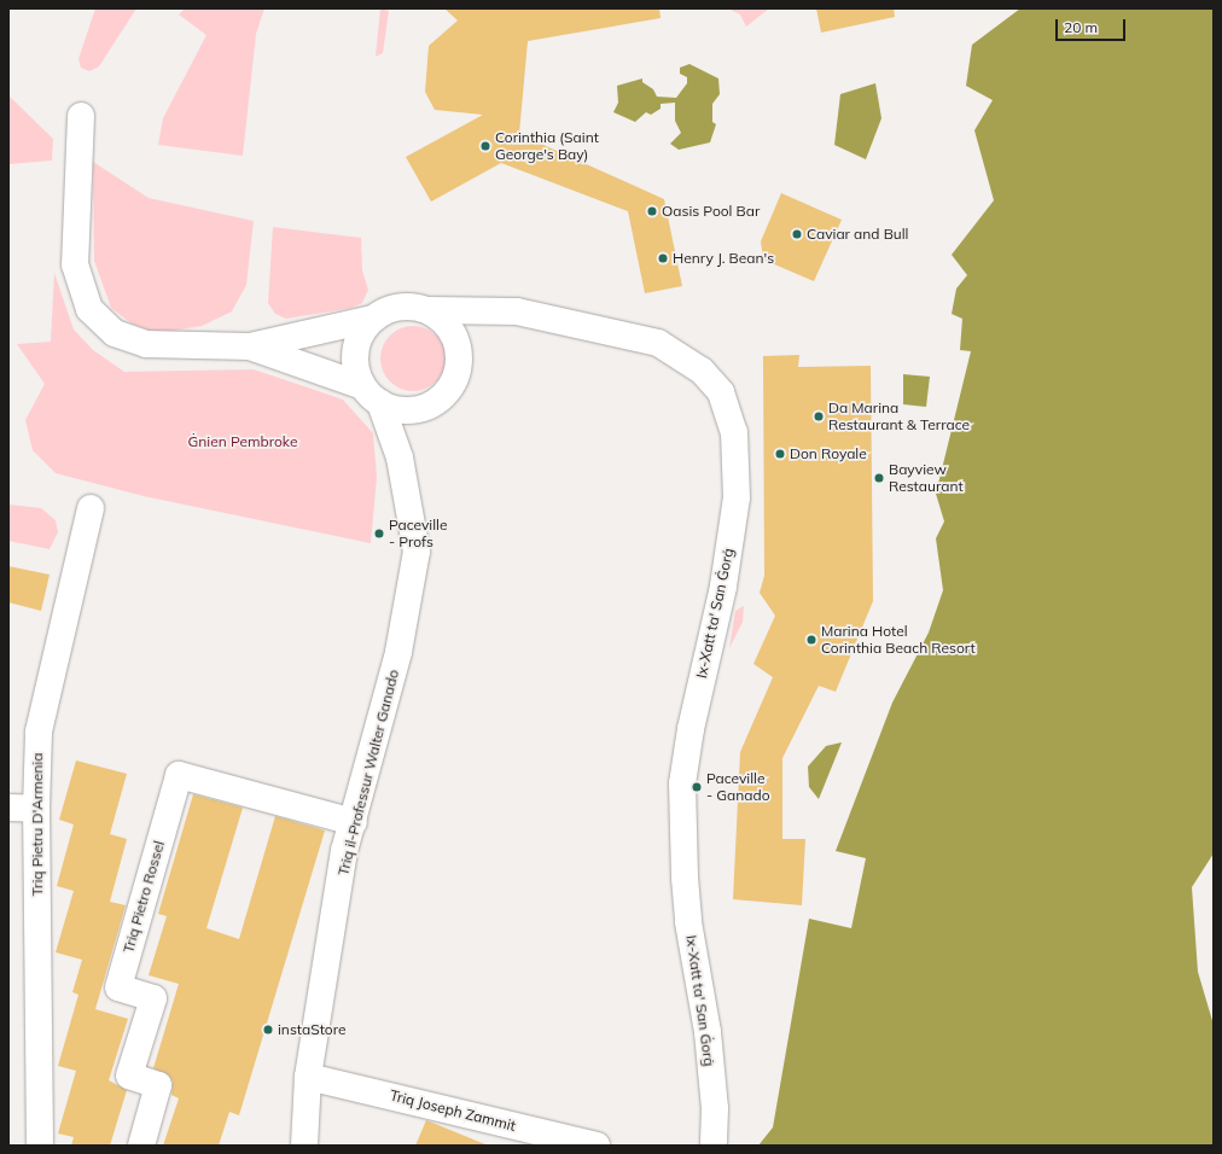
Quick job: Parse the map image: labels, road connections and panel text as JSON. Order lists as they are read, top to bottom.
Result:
{
  "streets": {
    "street": [
      "Ix-Xatt ta' San Ġorġ",
      "Triq il-Professur Walter Ganado",
      "Triq Pietru D'Armenia",
      "Triq Pietro Rossel",
      "Triq Joseph Zammit"
    ]
  },
  "crossings": [
    ["Ix-Xatt ta' San Ġorġ", "Triq il-Professur Walter Ganado"],
    ["Triq il-Professur Walter Ganado", "Triq Pietro Rossel"],
    ["Triq il-Professur Walter Ganado", "Triq Joseph Zammit"]
  ],
  "parks": ["Ġnien Pembroke"],
  "places": [
    "Corinthia (Saint George's Bay)",
    "Oasis Pool Bar",
    "Caviar and Bull",
    "Henry J. Bean's",
    "Da Marina Restaurant & Terrace",
    "Don Royale",
    "Bayview Restaurant",
    "Paceville - Profs",
    "Marina Hotel Corinthia Beach Resort",
    "Paceville - Ganado",
    "instaStore"
  ],
  "scale_bar": "20 m"
}
